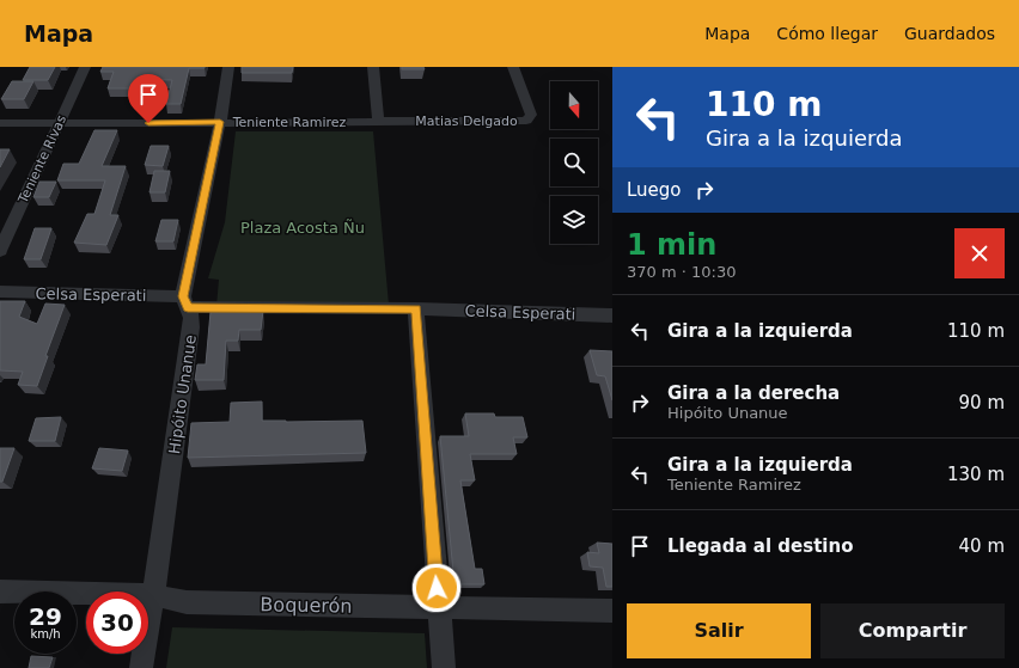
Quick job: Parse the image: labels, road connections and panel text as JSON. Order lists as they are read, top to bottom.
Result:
{
  "streets": {
    "street": [
      "Matias Delgado",
      "Teniente Ramirez",
      "Teniente Rivas",
      "Celsa Esperati",
      "Hipóito Unanue",
      "Boquerón"
    ]
  },
  "crossings": [
    ["Matias Delgado", "Teniente Ramirez"],
    ["Teniente Ramirez", "Teniente Rivas"],
    ["Teniente Ramirez", "Hipóito Unanue"],
    ["Celsa Esperati", "Hipóito Unanue"],
    ["Hipóito Unanue", "Boquerón"]
  ],
  "parks": ["Plaza Acosta Ñu"],
  "north": "bottom",
  "page": {
    "header": "Mapa",
    "nav": ["Mapa", "Cómo llegar", "Guardados"],
    "turn": ["110 m", "Gira a la izquierda"],
    "then": "Luego",
    "heading": ["1 min", "370 m · 10:30"],
    "list": [
      {
        "name": "Gira a la izquierda",
        "value": "110 m"
      },
      {
        "name": "Gira a la derecha",
        "note": "Hipóito Unanue",
        "value": "90 m"
      },
      {
        "name": "Gira a la izquierda",
        "note": "Teniente Ramirez",
        "value": "130 m"
      },
      {
        "name": "Llegada al destino",
        "value": "40 m"
      }
    ],
    "speed": "29 km/h",
    "limit": "30",
    "buttons": ["Salir", "Compartir"]
  }
}
